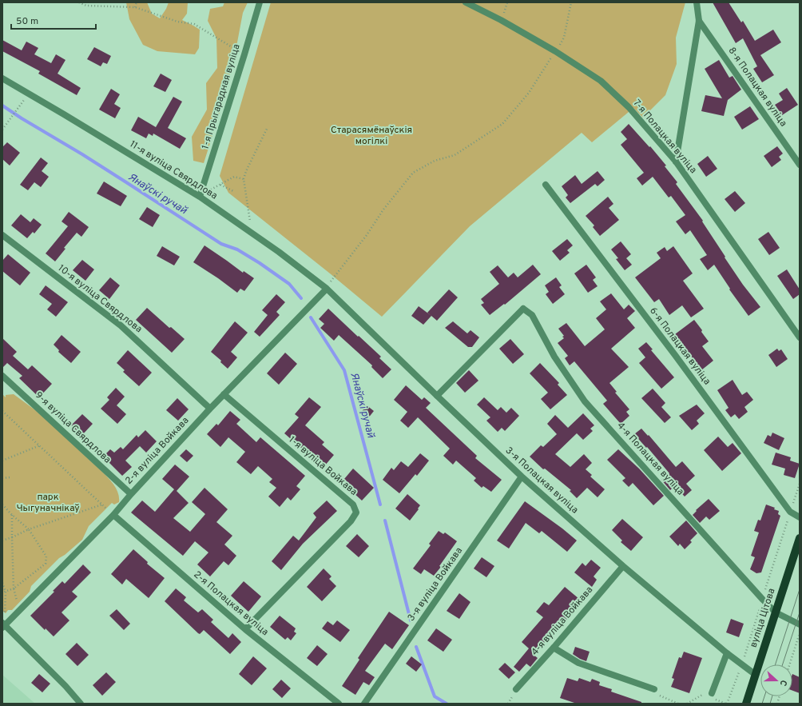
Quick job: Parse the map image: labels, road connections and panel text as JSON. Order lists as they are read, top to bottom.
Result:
{
  "streets": {
    "main road": ["вуліца Цітова"],
    "street": [
      "8-я Полацкая вуліца",
      "1-я Прыгарадная вуліца",
      "7-я Полацкая вуліца",
      "11-я вуліца Свярдлова",
      "10-я вуліца Свярдлова",
      "6-я Полацкая вуліца",
      "9-я вуліца Свярдлова",
      "2-я вуліца Войкава",
      "4-я Полацкая вуліца",
      "1-я вуліца Войкава",
      "3-я Полацкая вуліца",
      "3-я вуліца Войкава",
      "2-я Полацкая вуліца",
      "4-я вуліца Войкава"
    ]
  },
  "crossings": [
    ["1-я Прыгарадная вуліца", "11-я вуліца Свярдлова"],
    ["11-я вуліца Свярдлова", "2-я вуліца Войкава"],
    ["11-я вуліца Свярдлова", "3-я Полацкая вуліца"],
    ["10-я вуліца Свярдлова", "2-я вуліца Войкава"],
    ["9-я вуліца Свярдлова", "2-я вуліца Войкава"],
    ["2-я вуліца Войкава", "1-я вуліца Войкава"],
    ["2-я вуліца Войкава", "3-я Полацкая вуліца"],
    ["2-я вуліца Войкава", "2-я Полацкая вуліца"],
    ["4-я Полацкая вуліца", "3-я Полацкая вуліца"],
    ["4-я Полацкая вуліца", "вуліца Цітова"],
    ["1-я вуліца Войкава", "2-я Полацкая вуліца"],
    ["3-я Полацкая вуліца", "3-я вуліца Войкава"],
    ["3-я Полацкая вуліца", "вуліца Цітова"],
    ["3-я Полацкая вуліца", "4-я вуліца Войкава"]
  ],
  "water": ["Янаўскі ручай"],
  "parks": ["Старасямёнаўскія могілкі", "парк Чыгуначнікаў"],
  "scale_bar": "50 m",
  "north": "right"
}
